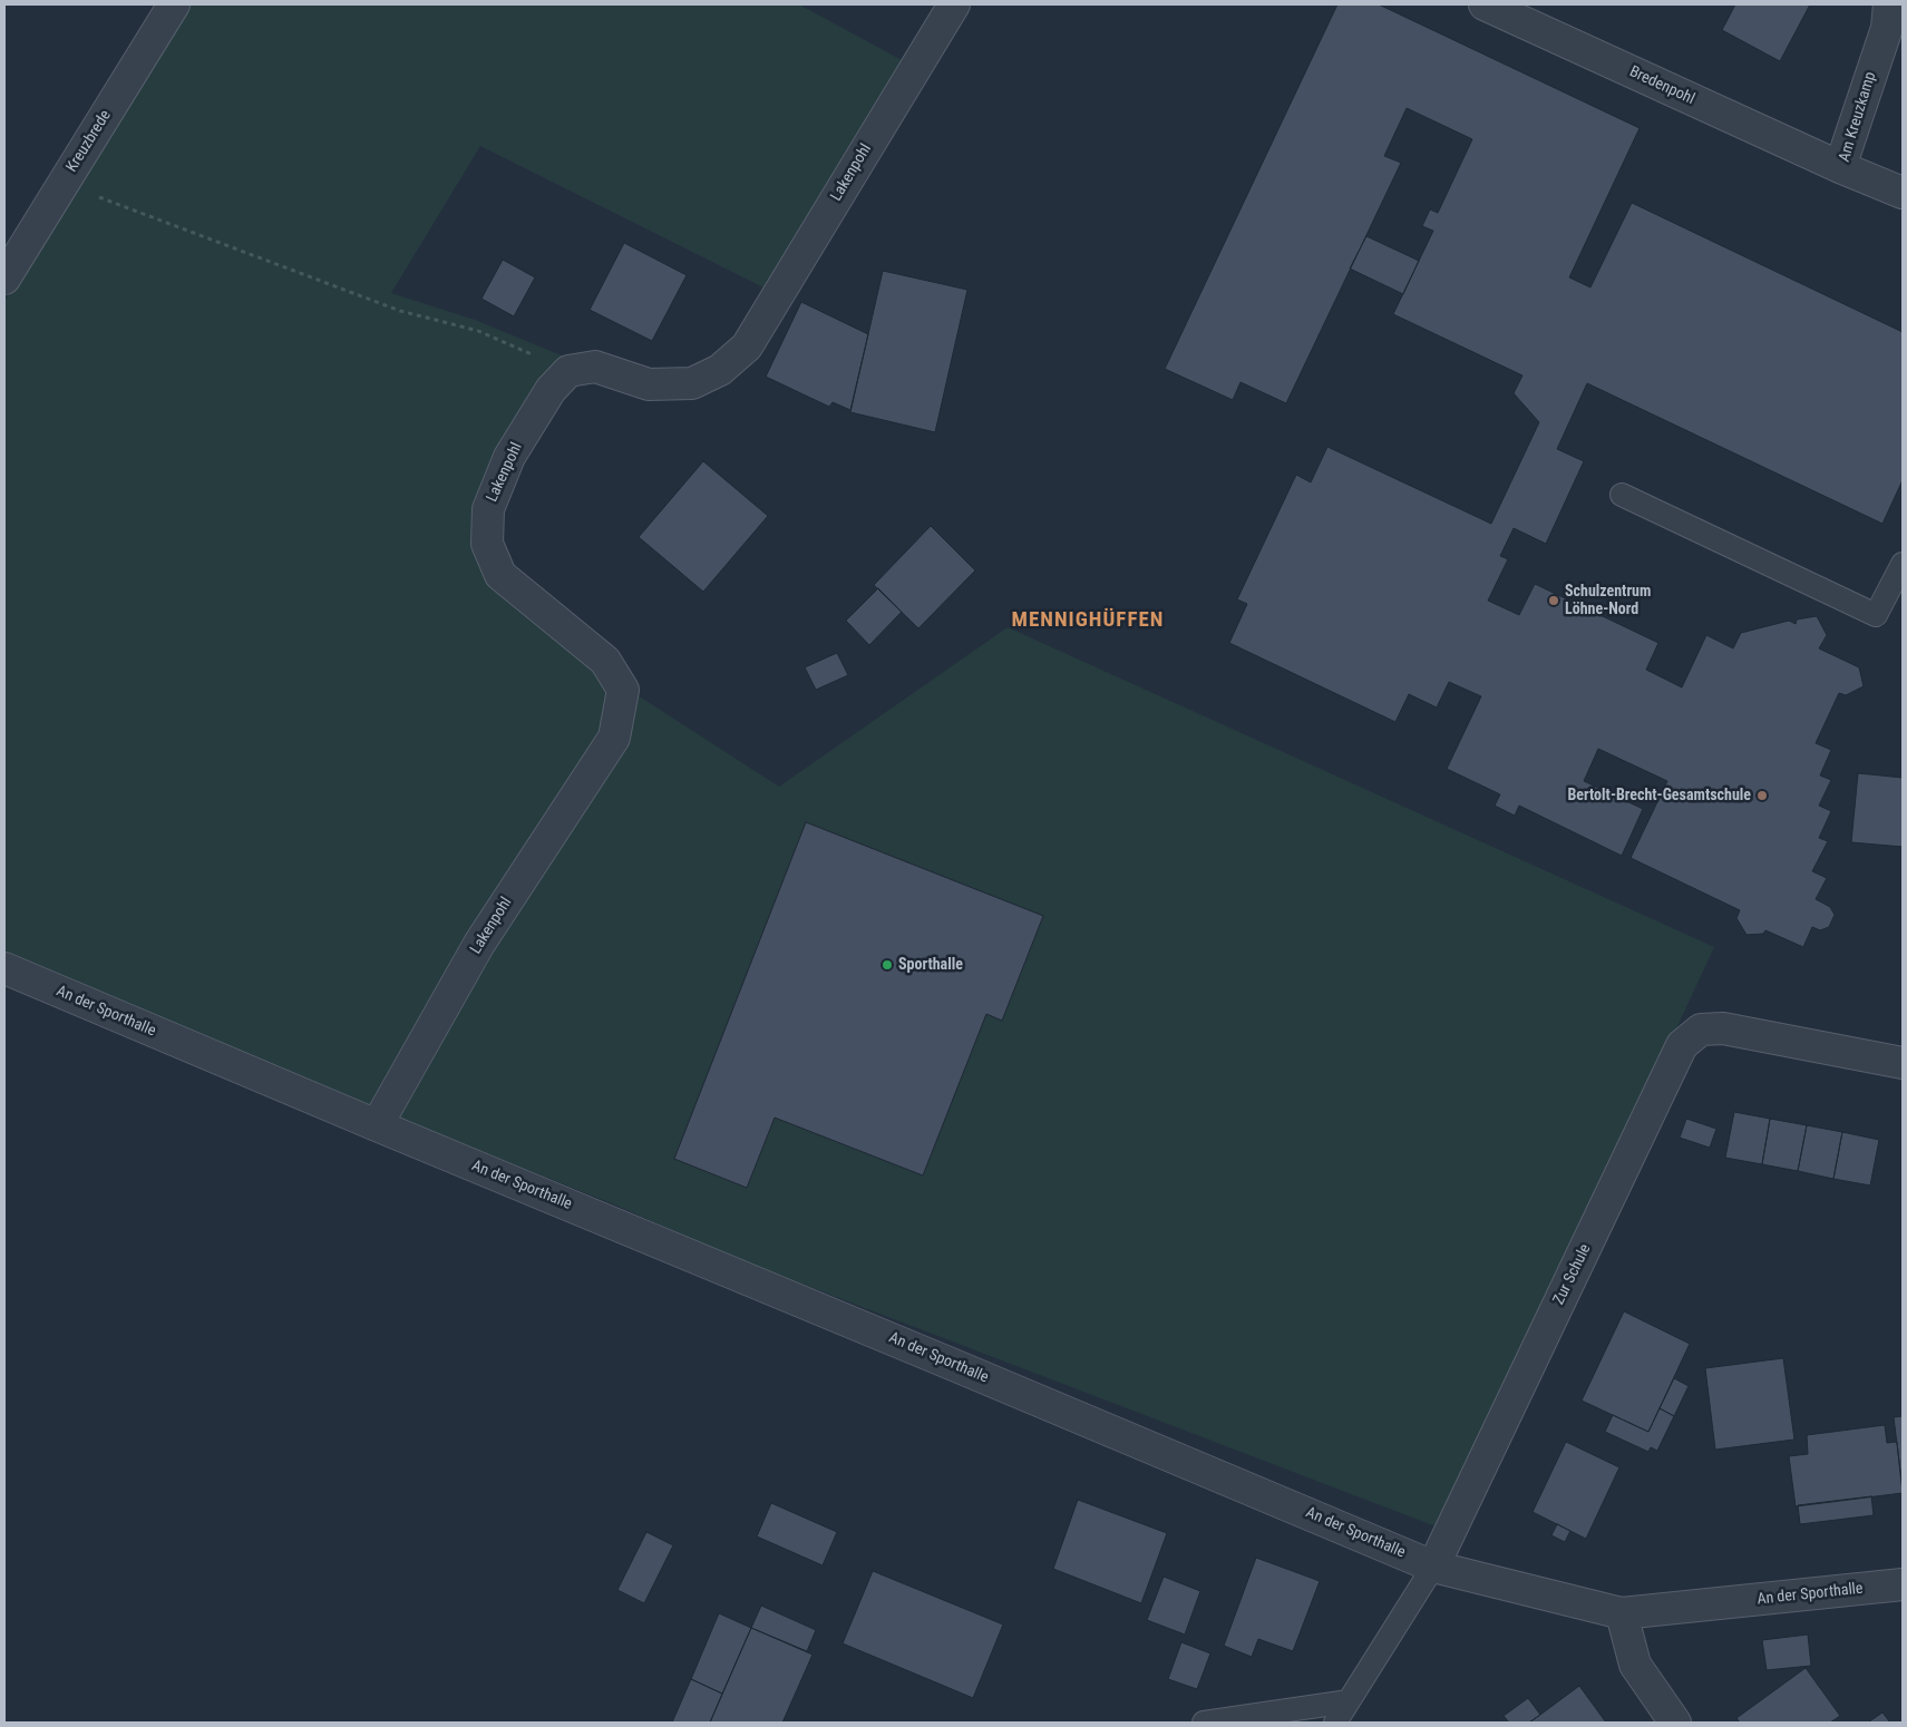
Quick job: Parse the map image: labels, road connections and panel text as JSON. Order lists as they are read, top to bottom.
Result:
{
  "streets": {
    "street": [
      "Bredenpohl",
      "Am Kreuzkamp",
      "Kreuzbrede",
      "Lakenpohl",
      "An der Sporthalle",
      "Zur Schule"
    ]
  },
  "crossings": [
    ["Bredenpohl", "Am Kreuzkamp"],
    ["Lakenpohl", "An der Sporthalle"],
    ["An der Sporthalle", "Zur Schule"]
  ],
  "districts": ["MENNIGHÜFFEN"],
  "places": ["Schulzentrum Löhne-Nord", "Bertolt-Brecht-Gesamtschule", "Sporthalle"]
}
